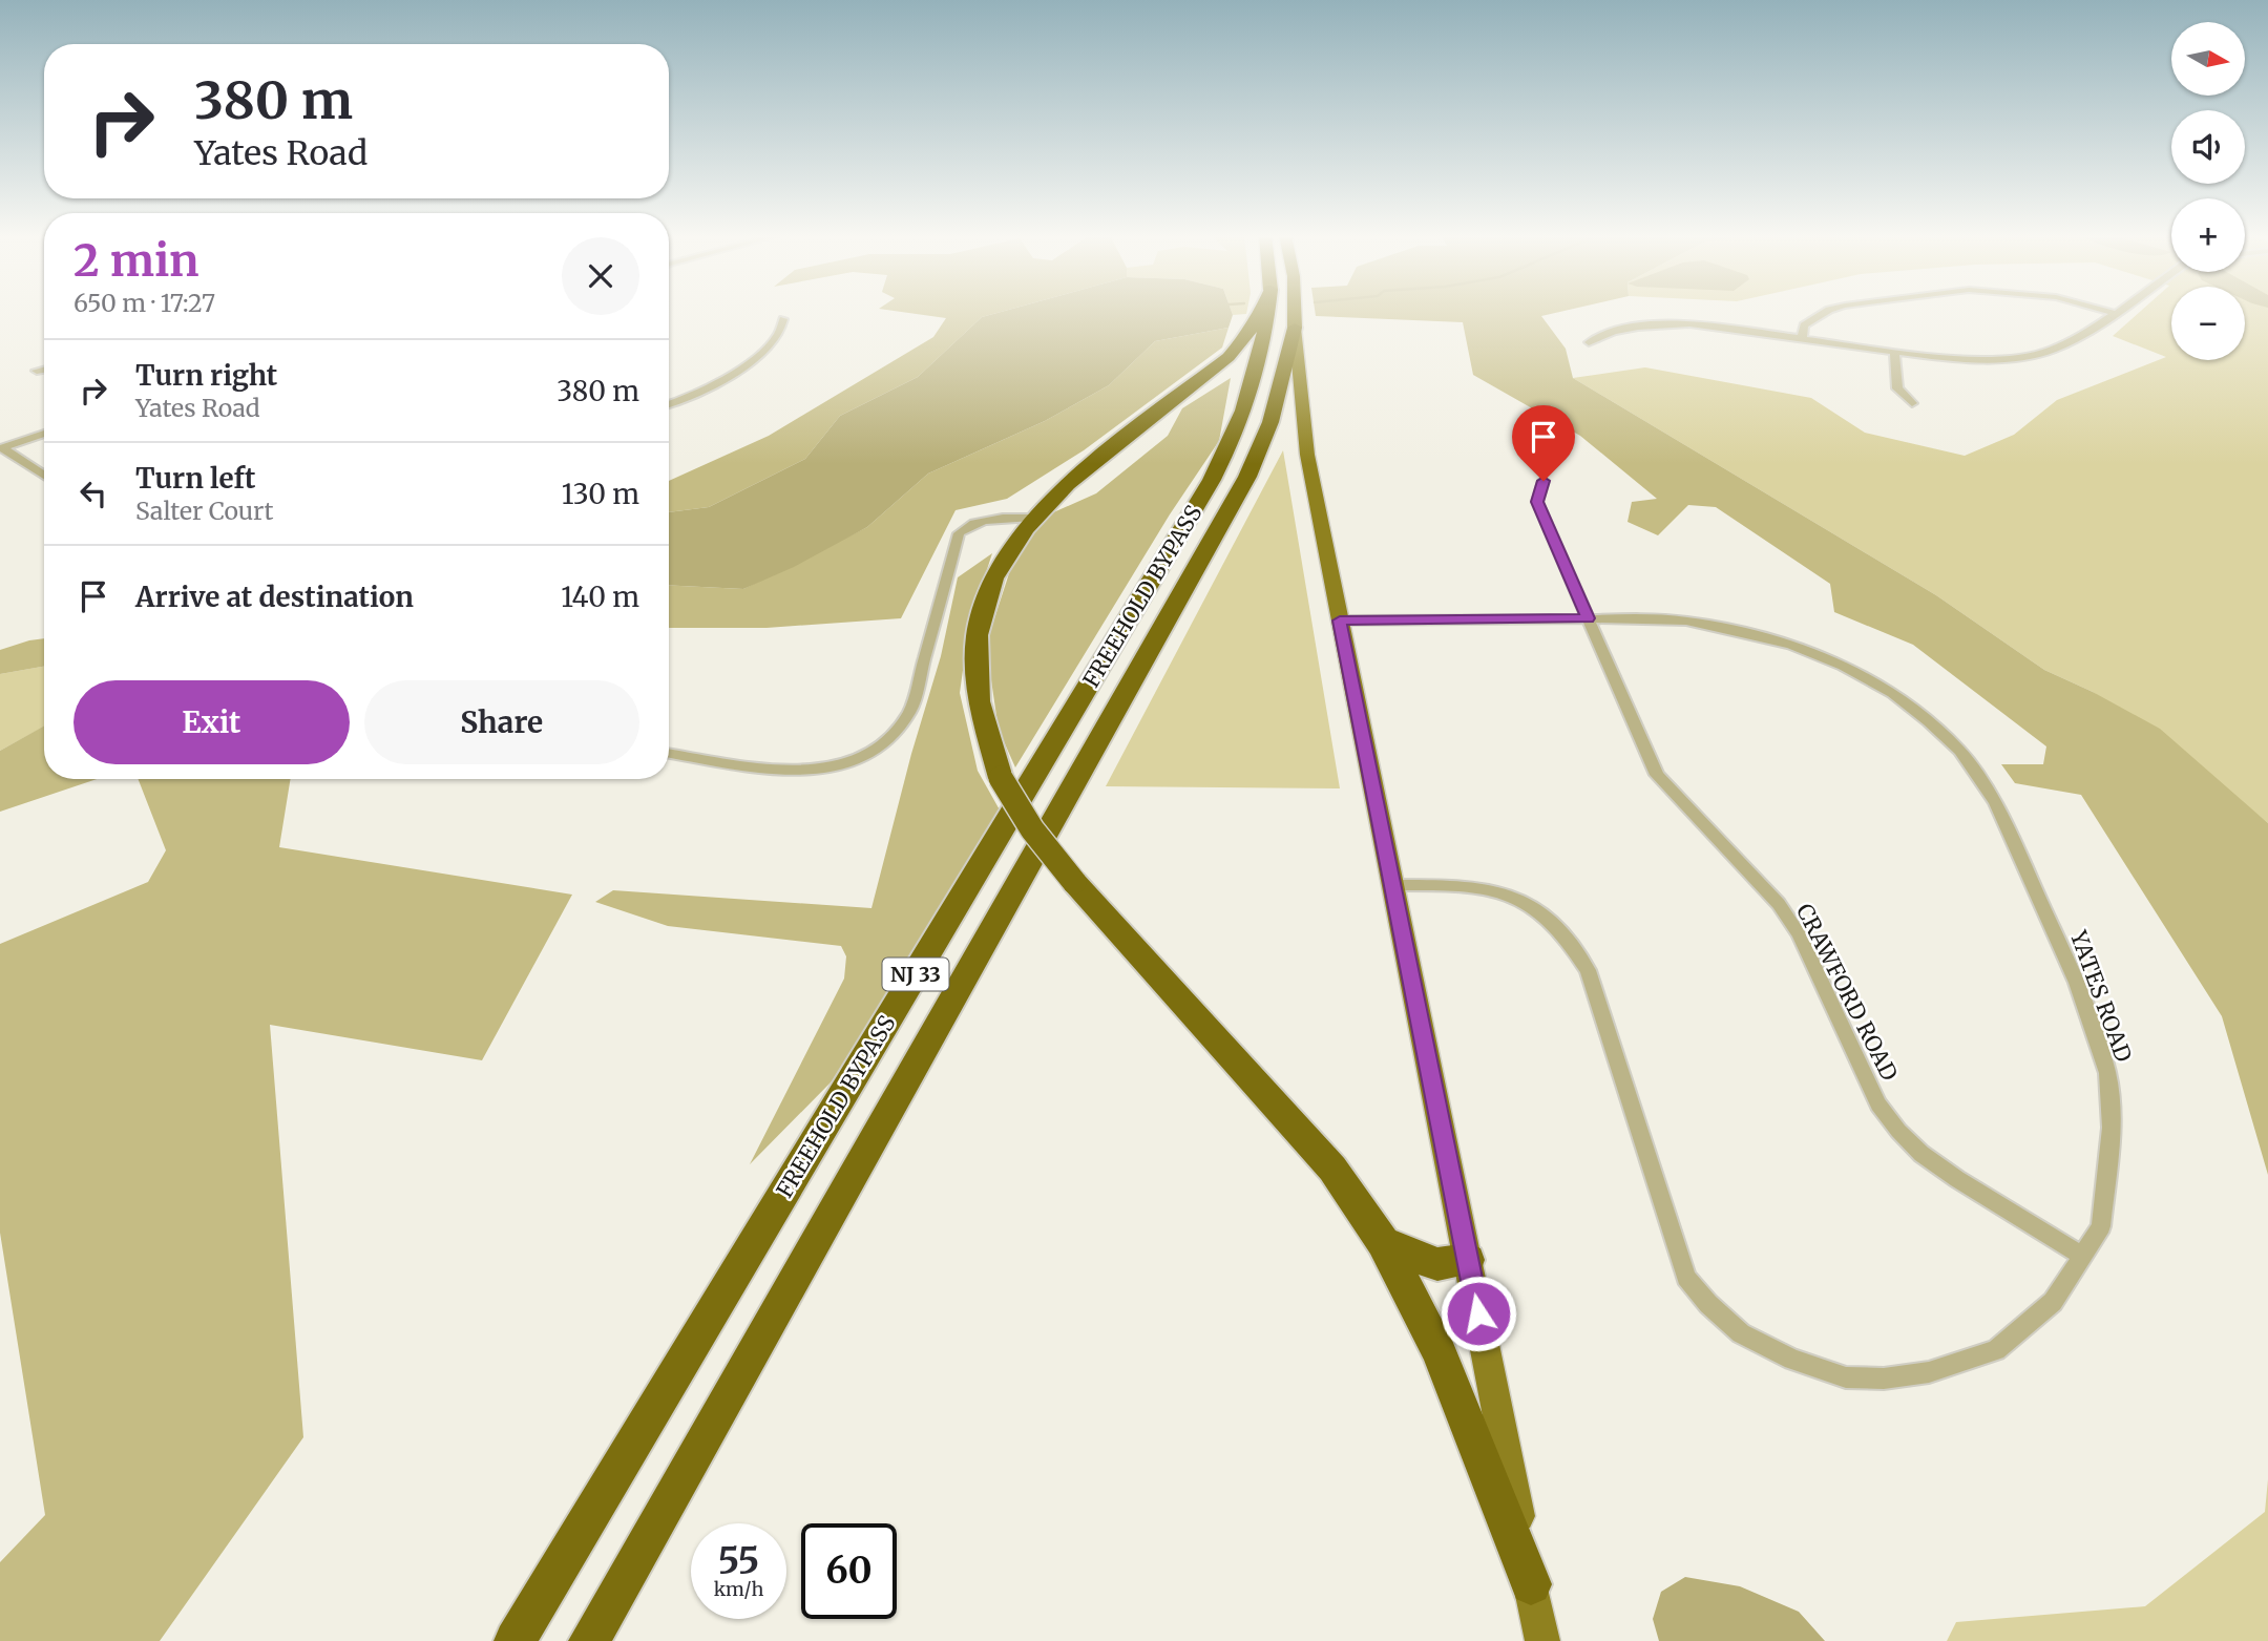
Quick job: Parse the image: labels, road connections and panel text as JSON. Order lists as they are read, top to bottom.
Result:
{
  "streets": {
    "highway": ["FREEHOLD BYPASS", "NJ 33"],
    "street": ["CRAWFORD ROAD", "YATES ROAD"]
  },
  "crossings": [
    ["FREEHOLD BYPASS", "NJ 33"],
    ["CRAWFORD ROAD", "YATES ROAD"]
  ],
  "north": "right",
  "page": {
    "map_buttons": ["+", "−"],
    "turn": ["380 m", "Yates Road"],
    "heading": ["2 min", "650 m · 17:27"],
    "list": [
      {
        "name": "Turn right",
        "note": "Yates Road",
        "value": "380 m"
      },
      {
        "name": "Turn left",
        "note": "Salter Court",
        "value": "130 m"
      },
      {
        "name": "Arrive at destination",
        "value": "140 m"
      }
    ],
    "buttons": ["Exit", "Share"],
    "speed": "55 km/h",
    "limit": "60"
  }
}
